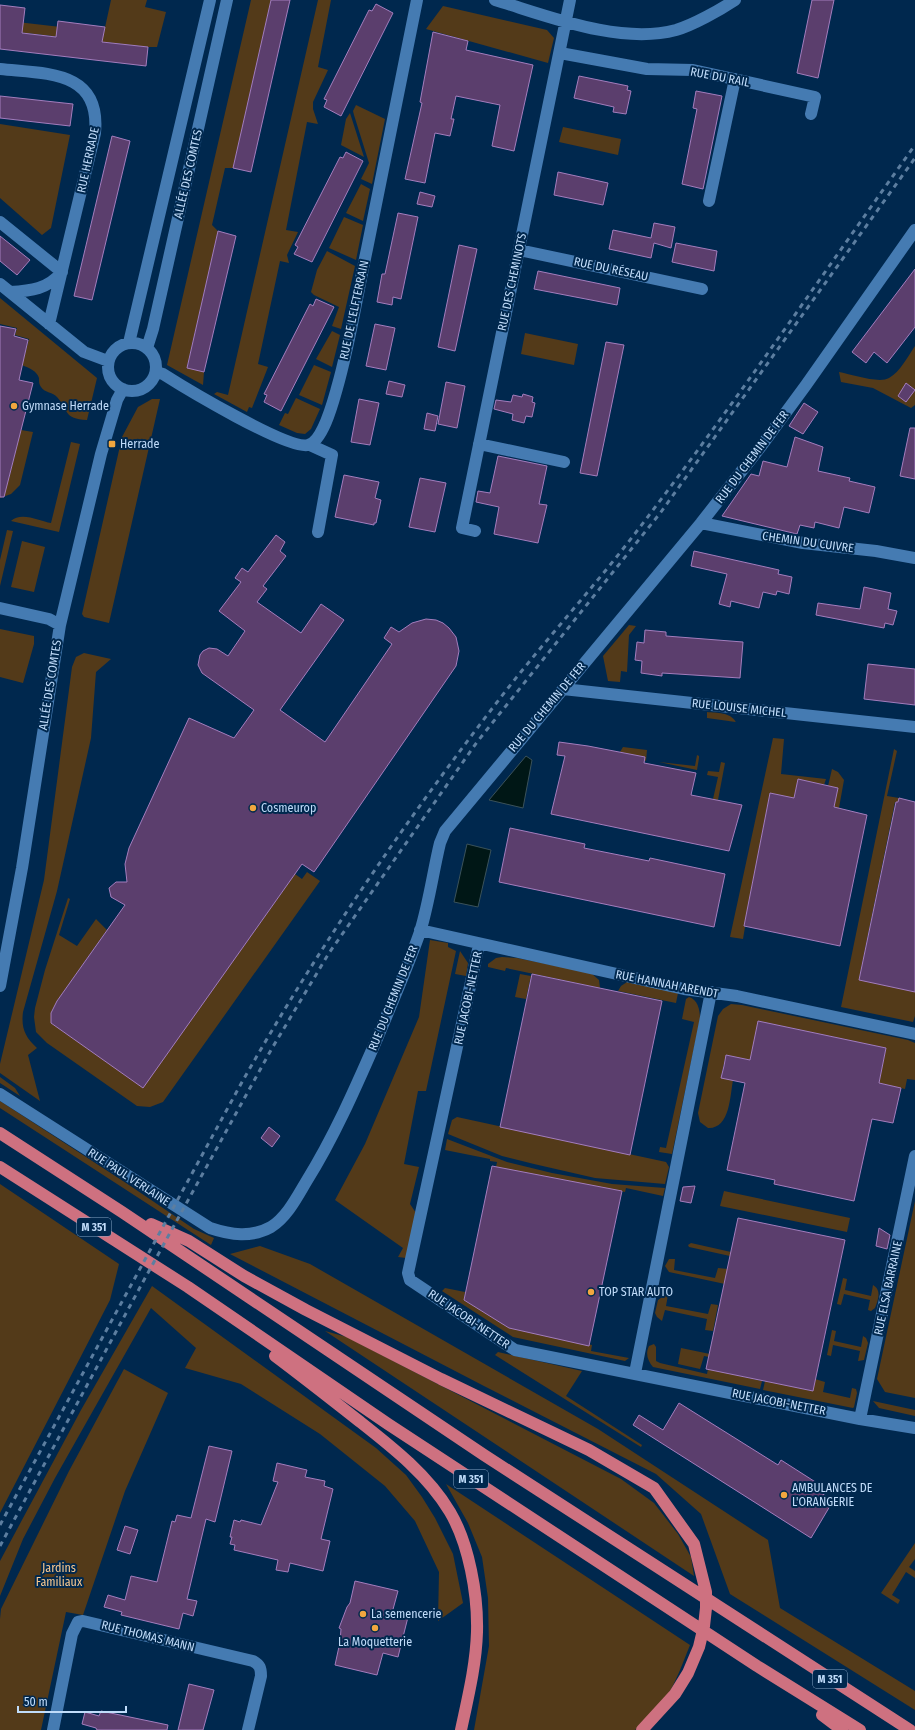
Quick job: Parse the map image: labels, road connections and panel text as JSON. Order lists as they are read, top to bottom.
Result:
{
  "streets": {
    "highway": ["M 351"],
    "street": [
      "RUE DU RAIL",
      "RUE HERRADE",
      "ALLÉE DES COMTES",
      "RUE DU RÉSEAU",
      "RUE DES CHEMINOTS",
      "RUE DE L'ELFTERRAIN",
      "RUE DU CHEMIN DE FER",
      "CHEMIN DU CUIVRE",
      "RUE LOUISE MICHEL",
      "RUE HANNAH ARENDT",
      "RUE JACOBI-NETTER",
      "RUE PAUL VERLAINE",
      "RUE ELSA BARRAINE",
      "RUE THOMAS MANN"
    ]
  },
  "crossings": [
    ["RUE DU RAIL", "RUE DES CHEMINOTS"],
    ["RUE DU RÉSEAU", "RUE DES CHEMINOTS"],
    ["RUE DU CHEMIN DE FER", "CHEMIN DU CUIVRE"],
    ["RUE DU CHEMIN DE FER", "RUE LOUISE MICHEL"],
    ["RUE DU CHEMIN DE FER", "RUE HANNAH ARENDT"],
    ["RUE DU CHEMIN DE FER", "RUE PAUL VERLAINE"],
    ["RUE HANNAH ARENDT", "RUE JACOBI-NETTER"],
    ["RUE JACOBI-NETTER", "RUE ELSA BARRAINE"]
  ],
  "parks": ["Jardins Familiaux"],
  "places": {
    "other": [
      "Gymnase Herrade",
      "Cosmeurop",
      "TOP STAR AUTO",
      "AMBULANCES DE L'ORANGERIE",
      "La semencerie",
      "La Moquetterie"
    ],
    "transit": ["Herrade"]
  },
  "scale_bar": "50 m"
}
